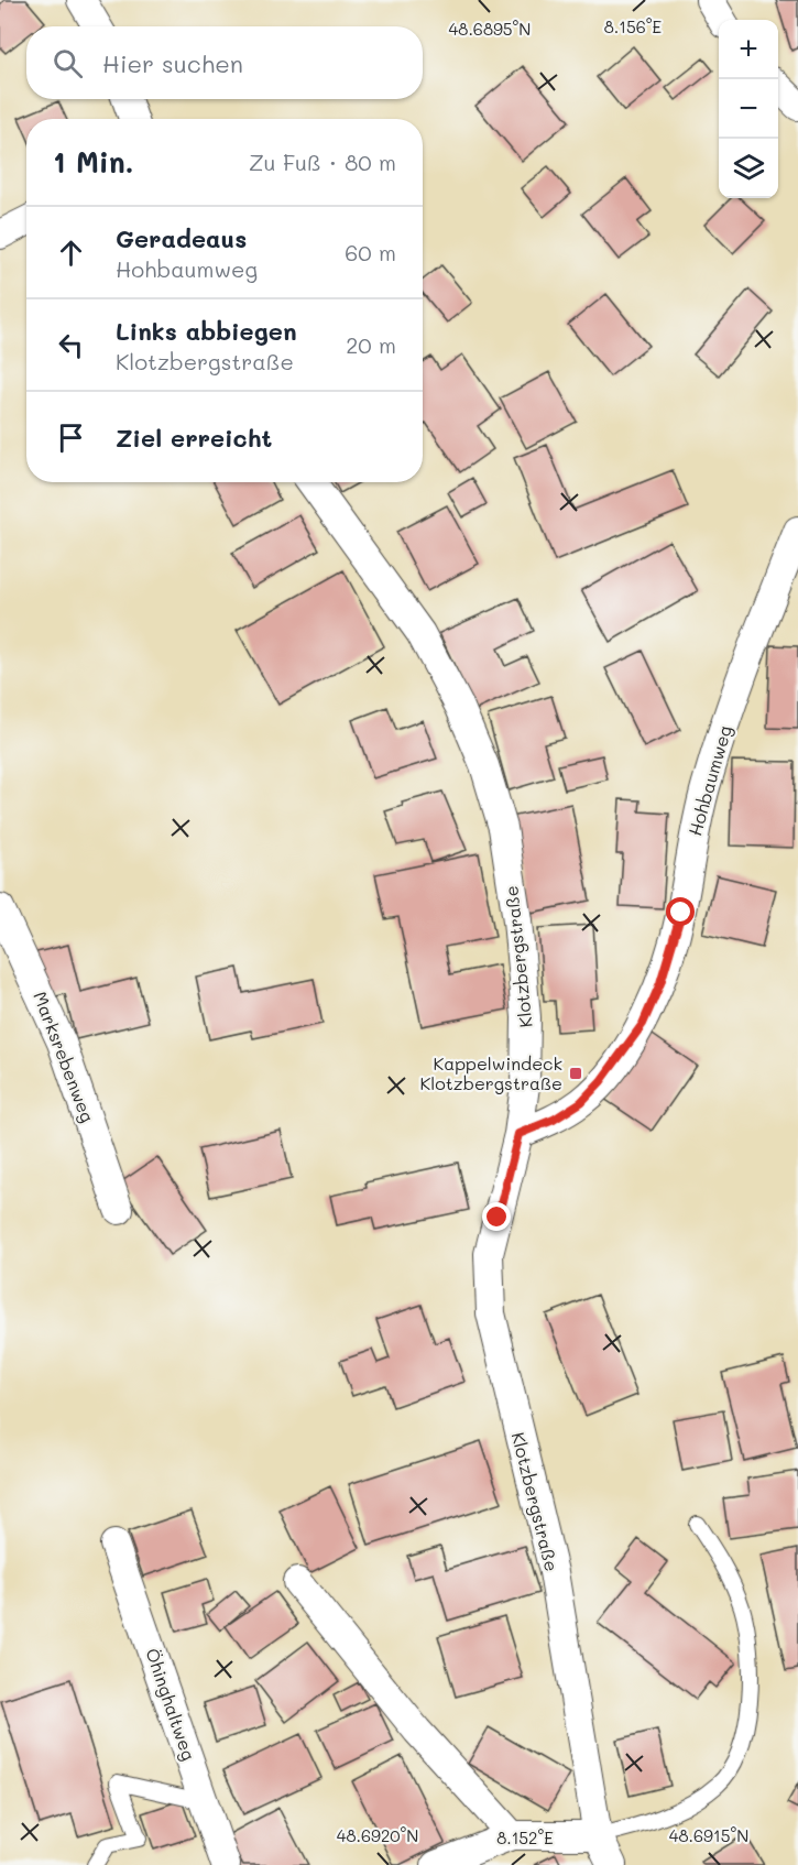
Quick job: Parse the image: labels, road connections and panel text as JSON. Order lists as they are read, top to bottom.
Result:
{
  "streets": {
    "street": [
      "Hohbaumweg",
      "Klotzbergstraße",
      "Marksrebenweg",
      "Öhinghaltweg"
    ]
  },
  "crossings": [
    ["Hohbaumweg", "Klotzbergstraße"]
  ],
  "places": {
    "transit": ["Kappelwindeck Klotzbergstraße"]
  },
  "page": {
    "map_buttons": ["+", "−"],
    "search": "Hier suchen",
    "heading": ["1 Min.", "Zu Fuß · 80 m"],
    "list": [
      ["Geradeaus", "Hohbaumweg", "60 m"],
      ["Links abbiegen", "Klotzbergstraße", "20 m"],
      "Ziel erreicht"
    ]
  },
  "coordinates": [
    "8.156°E",
    "48.6895°N",
    "48.6920°N",
    "48.6915°N",
    "8.152°E"
  ]
}
